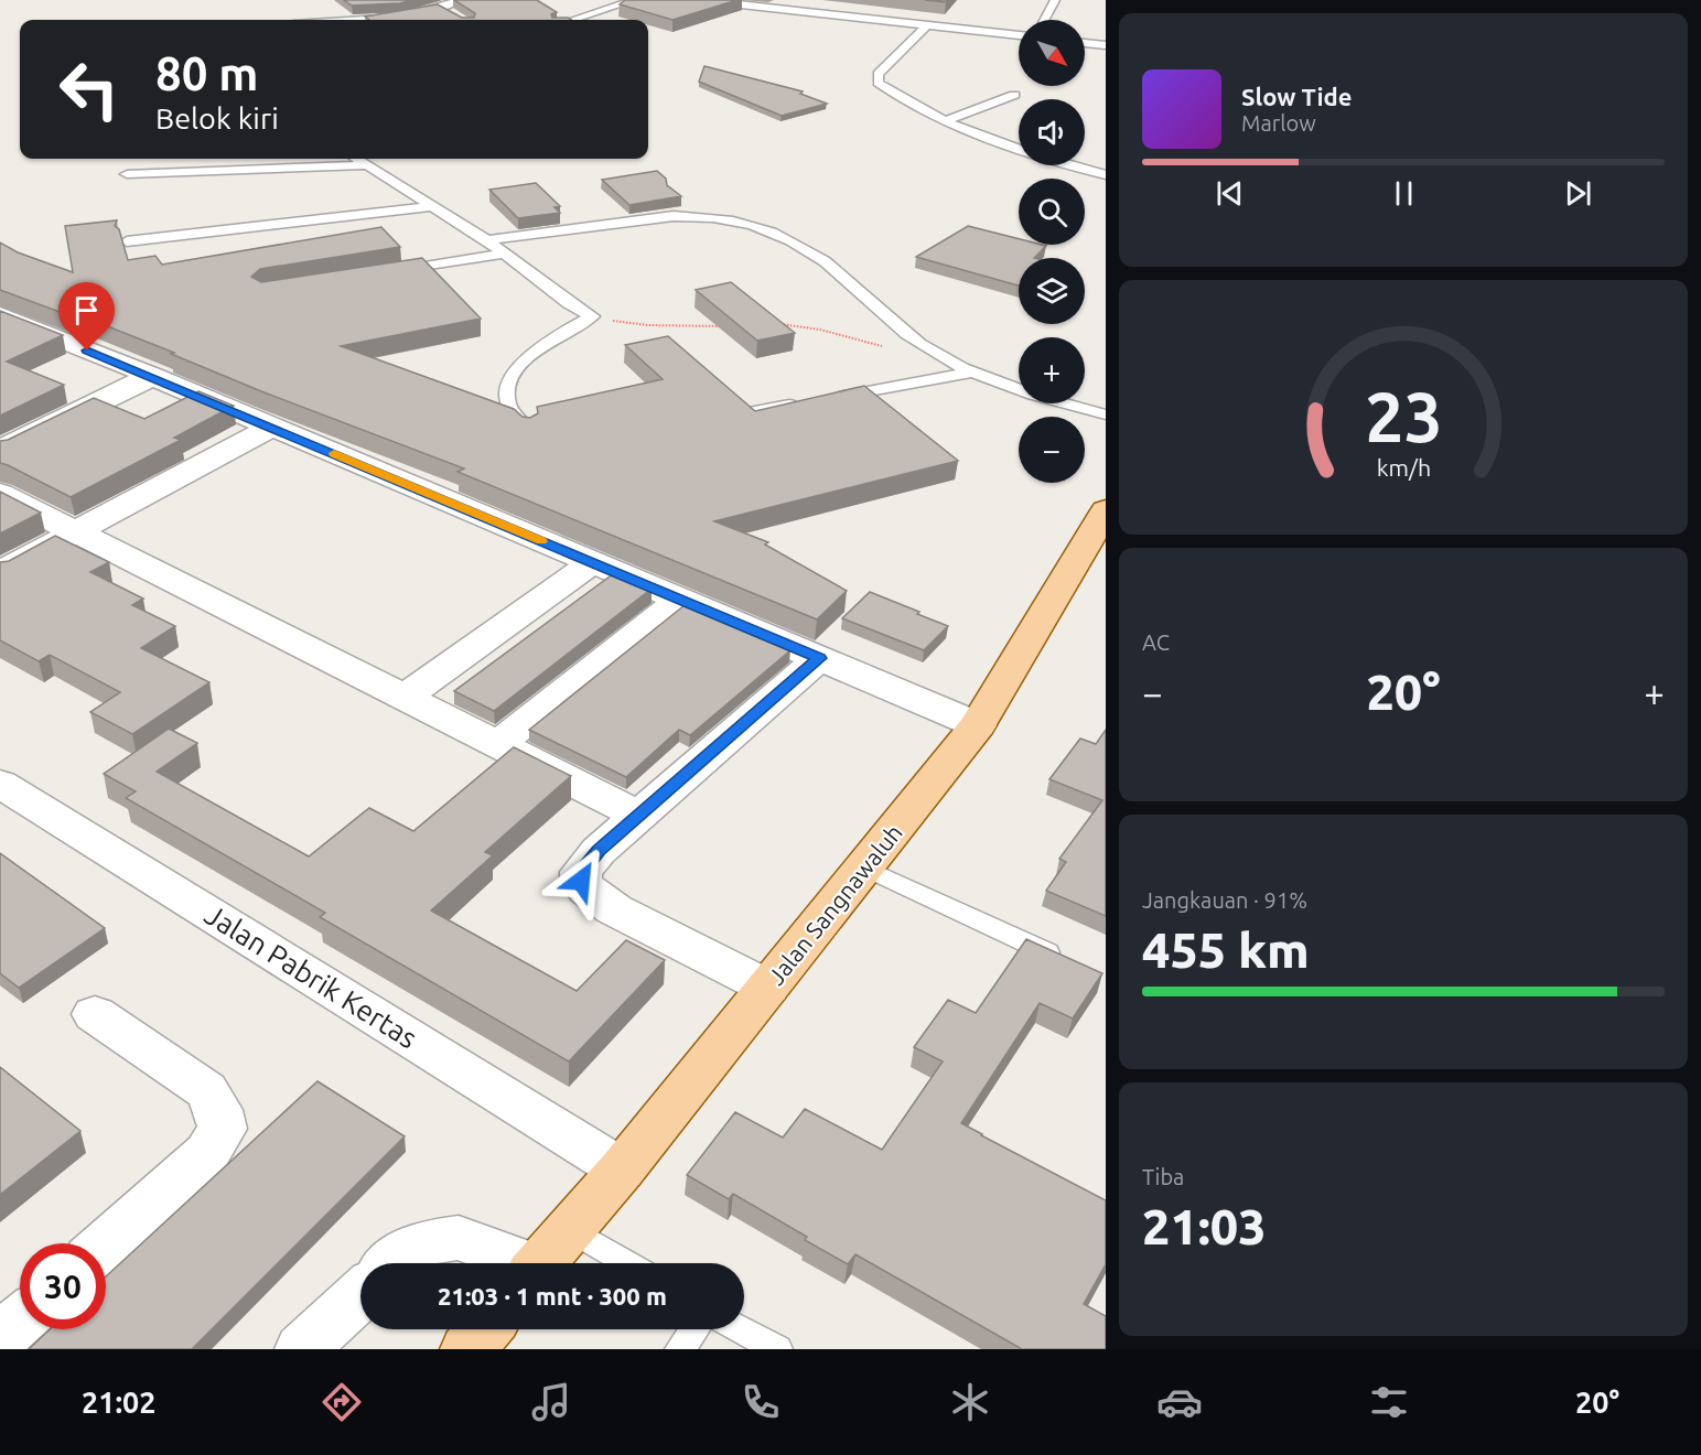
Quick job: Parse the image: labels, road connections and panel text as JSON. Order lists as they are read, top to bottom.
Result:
{
  "streets": {
    "main road": ["Jalan Sangnawaluh"],
    "street": ["Jalan Pabrik Kertas"]
  },
  "crossings": [
    ["Jalan Sangnawaluh", "Jalan Pabrik Kertas"]
  ],
  "north": "bottom right",
  "page": {
    "map_buttons": ["+", "−"],
    "turn": ["80 m", "Belok kiri"],
    "song": ["Slow Tide", "Marlow"],
    "tile": [
      "AC",
      ["Jangkauan · 91%", "455 km"],
      ["Tiba", "21:03"]
    ],
    "heat": ["−", "20°", "+"],
    "limit": "30",
    "trip": "21:03 · 1 mnt · 300 m",
    "tabs": ["21:02", "20°"],
    "gauge": ["23", "km/h"]
  }
}
